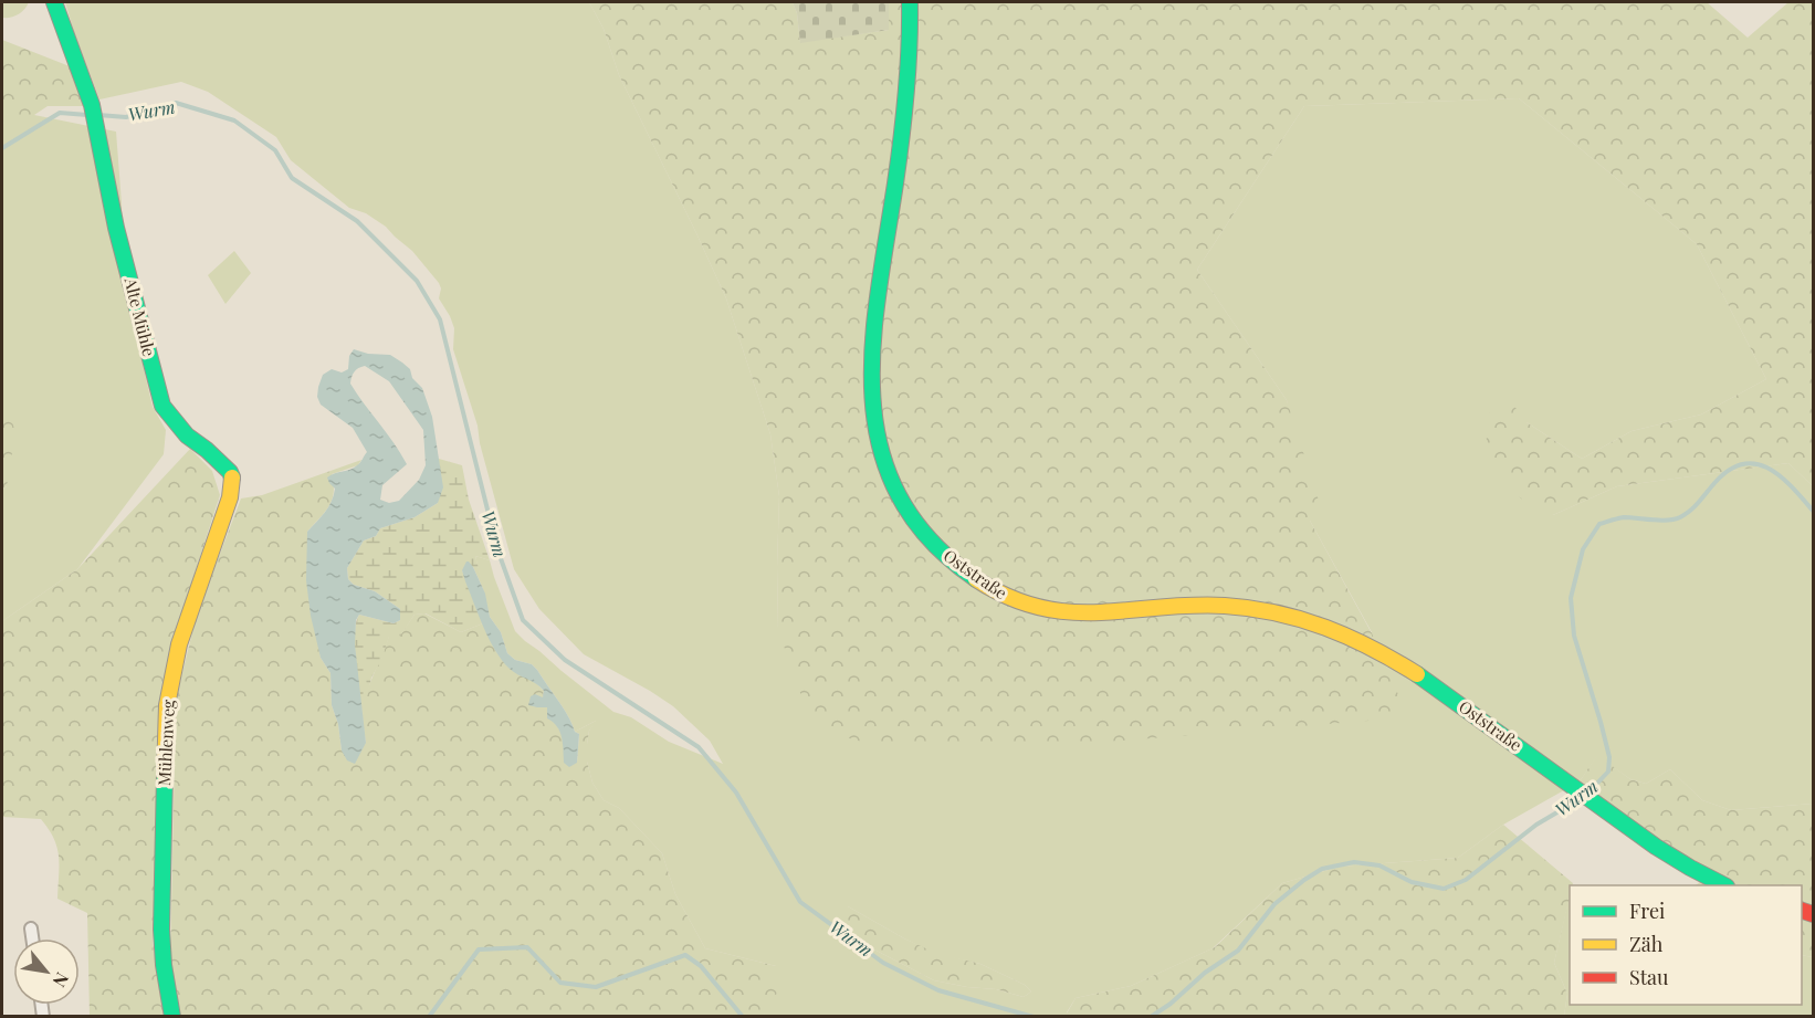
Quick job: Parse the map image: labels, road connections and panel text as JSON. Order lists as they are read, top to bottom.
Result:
{
  "streets": {
    "street": ["Alte Mühle", "Oststraße", "Mühlenweg"]
  },
  "crossings": [
    ["Alte Mühle", "Mühlenweg"]
  ],
  "water": ["Wurm"],
  "legend": ["Frei", "Zäh", "Stau"],
  "north": "bottom right"
}
